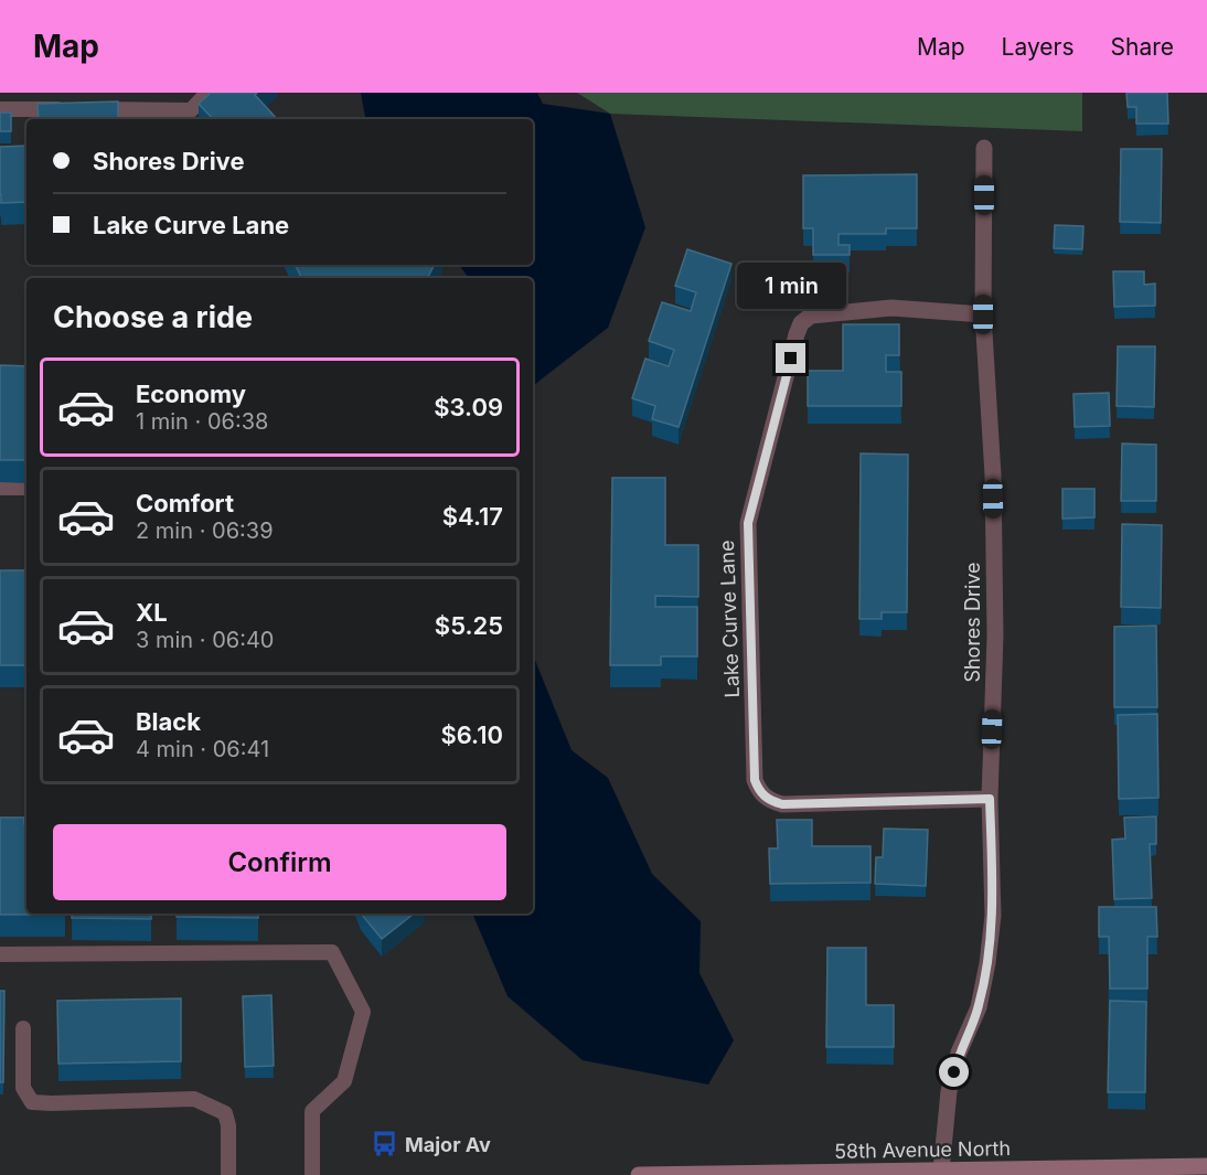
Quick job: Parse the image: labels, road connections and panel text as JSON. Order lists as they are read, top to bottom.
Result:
{
  "streets": {
    "main road": ["58th Avenue North"],
    "street": ["Lake Curve Lane", "Shores Drive"]
  },
  "crossings": [
    ["Lake Curve Lane", "Shores Drive"],
    ["Shores Drive", "58th Avenue North"]
  ],
  "places": {
    "bus stop": ["Major Av"]
  },
  "page": {
    "header": "Map",
    "nav": ["Map", "Layers", "Share"],
    "banner": ["Shores Drive", "Lake Curve Lane"],
    "bubble": "1 min",
    "heading": "Choose a ride",
    "list": [
      {
        "name": "Economy",
        "note": "1 min · 06:38",
        "value": "$3.09"
      },
      {
        "name": "Comfort",
        "note": "2 min · 06:39",
        "value": "$4.17"
      },
      {
        "name": "XL",
        "note": "3 min · 06:40",
        "value": "$5.25"
      },
      {
        "name": "Black",
        "note": "4 min · 06:41",
        "value": "$6.10"
      }
    ],
    "buttons": "Confirm"
  }
}
